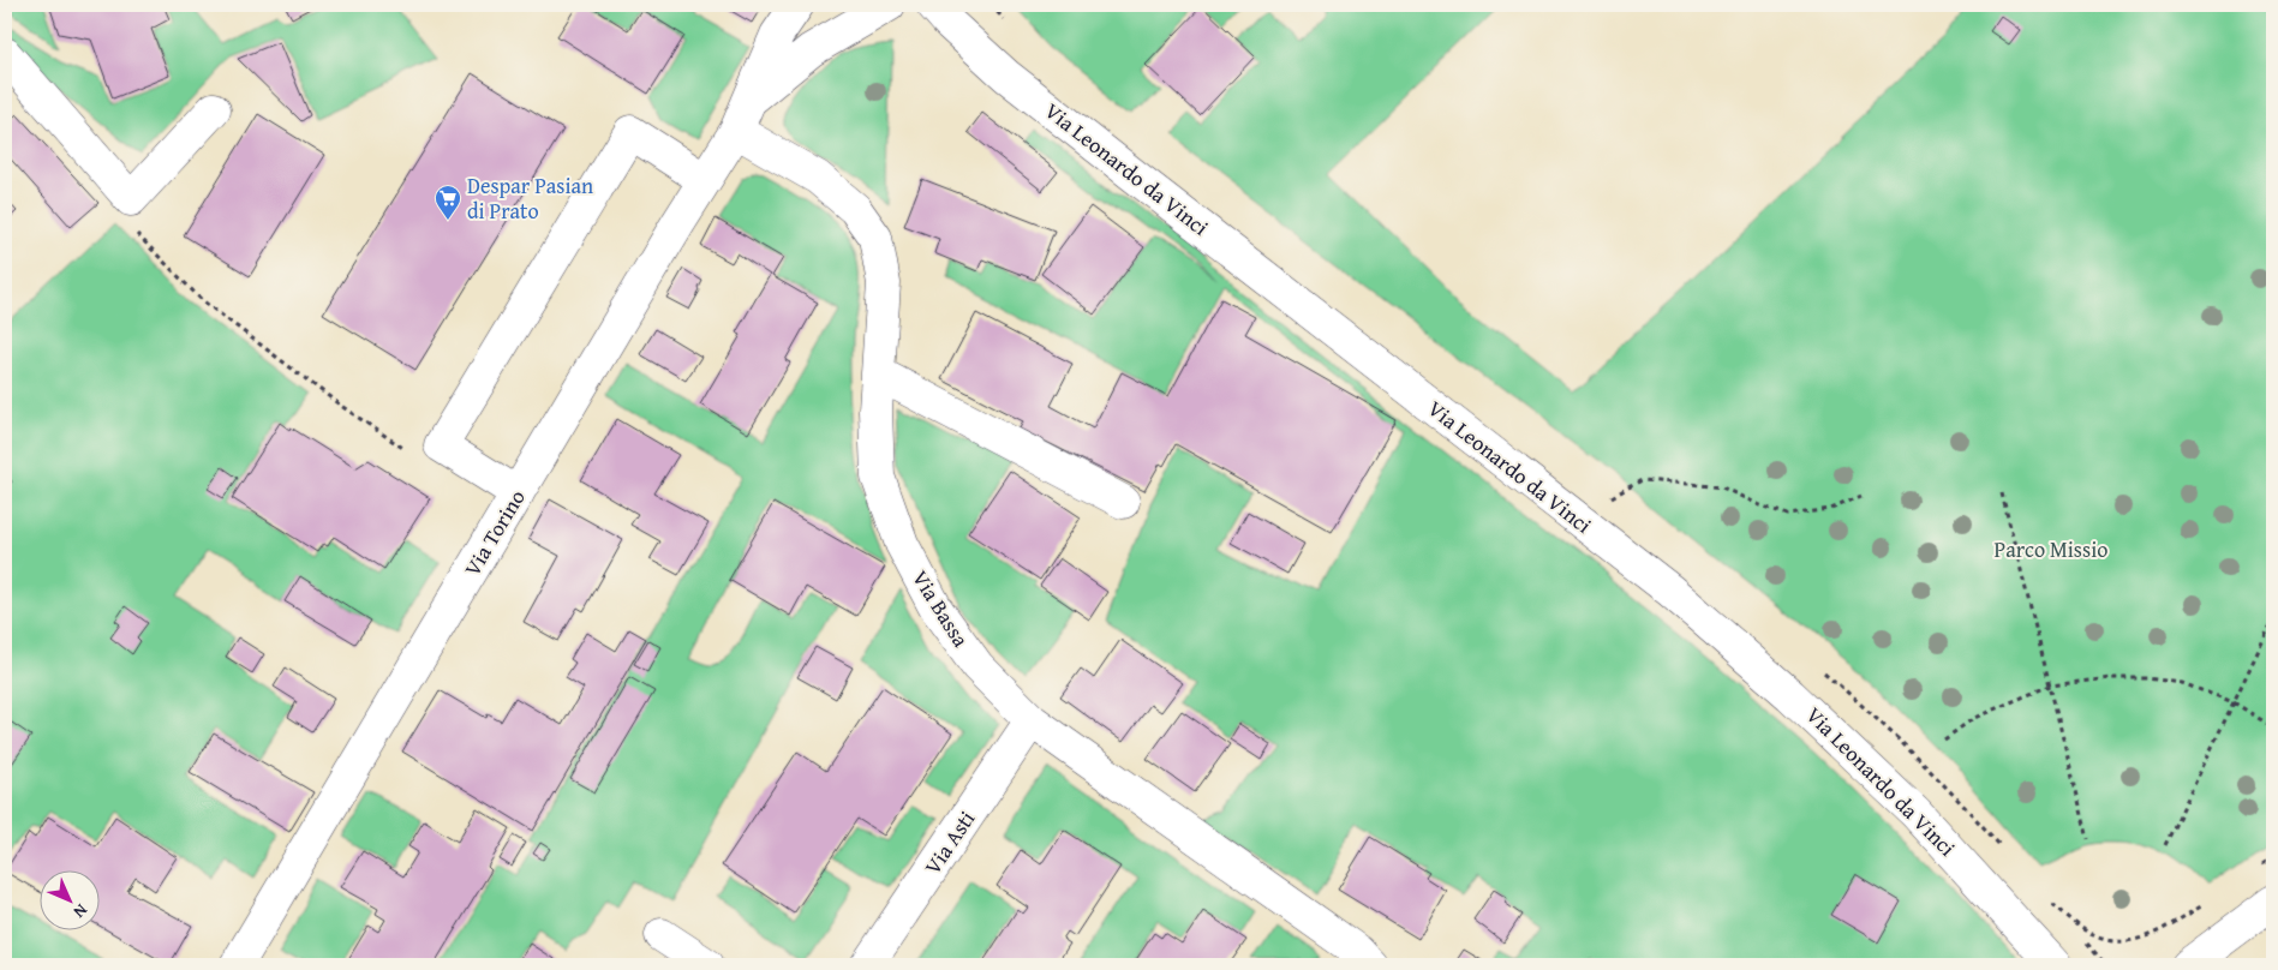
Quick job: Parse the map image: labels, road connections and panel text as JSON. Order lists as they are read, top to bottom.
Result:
{
  "streets": {
    "street": [
      "Via Leonardo da Vinci",
      "Via Torino",
      "Via Bassa",
      "Via Asti"
    ]
  },
  "crossings": [
    ["Via Torino", "Via Bassa"],
    ["Via Bassa", "Via Asti"]
  ],
  "parks": ["Parco Missio"],
  "places": {
    "supermarket": ["Despar Pasian di Prato"]
  },
  "north": "bottom right"
}
